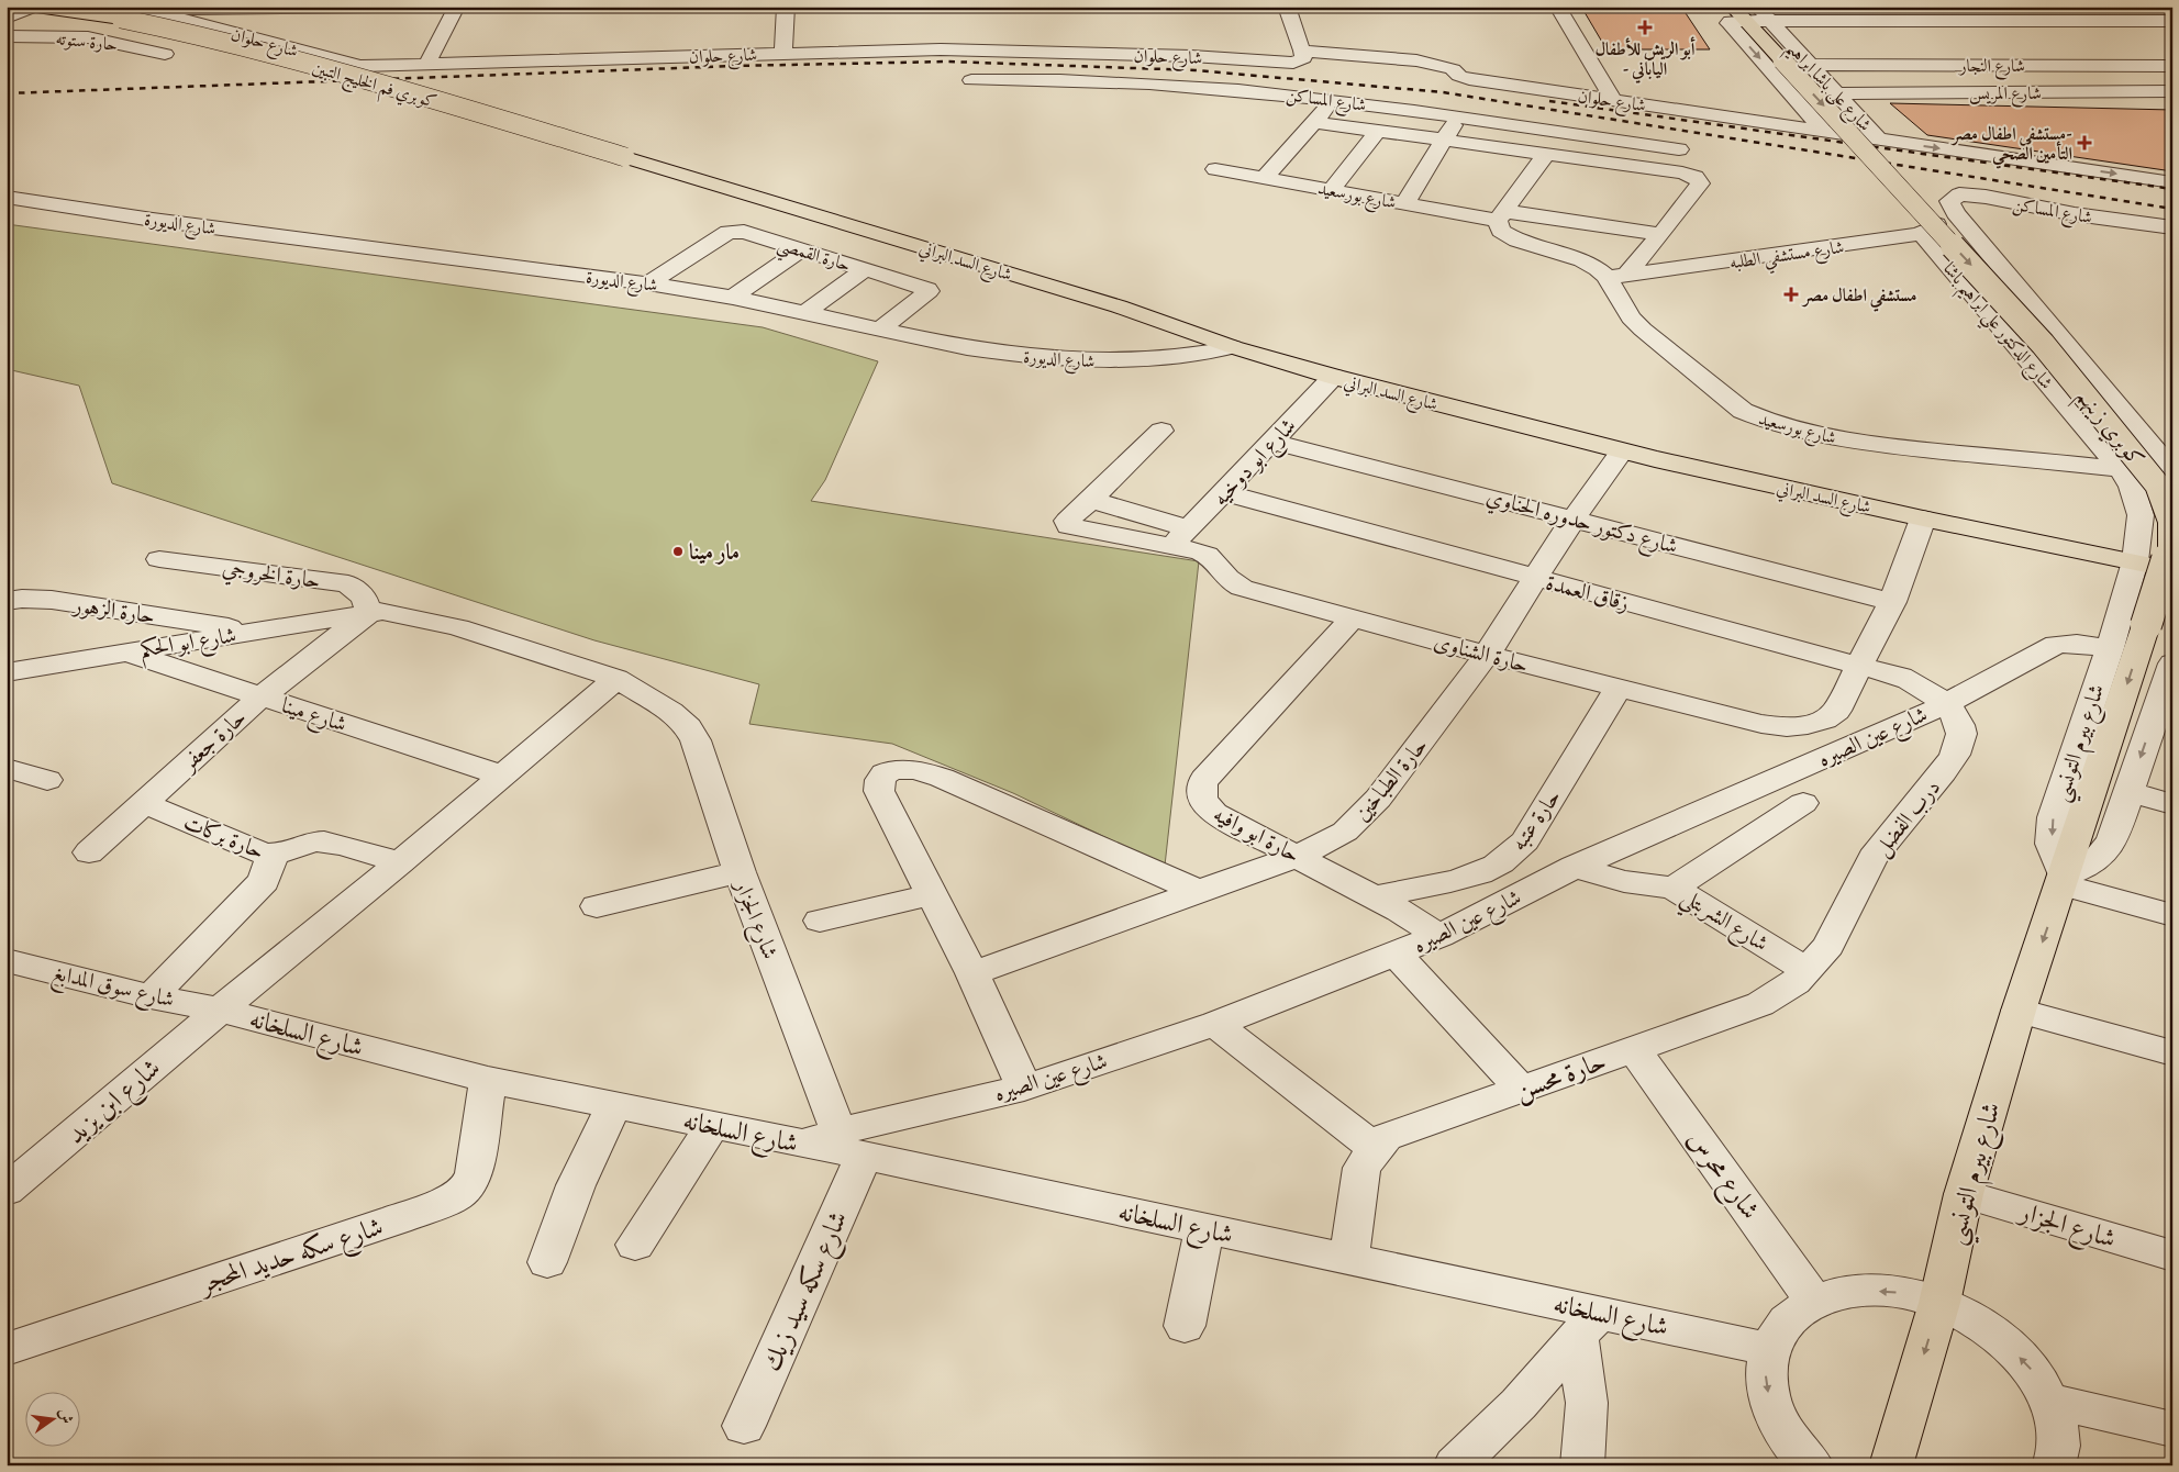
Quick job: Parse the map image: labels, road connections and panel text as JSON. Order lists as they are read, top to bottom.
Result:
{
  "streets": {
    "main road": [
      "كوبري فم الخليج التبين",
      "شارع على باشا ابراهيم",
      "شارع السد البراني",
      "كوبري زينهم",
      "شارع بيرم التونسي"
    ],
    "street": [
      "حارة ستوته",
      "شارع حلوان",
      "شارع النجار",
      "شارع المريس",
      "شارع المساكن",
      "شارع بورسعيد",
      "شارع الديورة",
      "حارة القمصي",
      "شارع مستشفي الطلبه",
      "شارع الدكتور علي ابراهيم باشا",
      "شارع ابو دوخيه",
      "شارع دكتور حدوره الحناوي",
      "حارة الخروجي",
      "زقاق العمدة",
      "حارة الزهور",
      "شارع ابو الحكم",
      "حارة الشناوى",
      "شارع مينا",
      "شارع عين الصيره",
      "حارة جعفر",
      "حارة الطباخين",
      "درب الفضل",
      "حارة عتبه",
      "حارة ابو وافيه",
      "حارة بركات",
      "شارع الجزار",
      "شارع الشربتلي",
      "شارع سوق المدابغ",
      "شارع السلخانه",
      "حارة محسن",
      "شارع ابن يزيد",
      "شارع محرس",
      "شارع سكه حديد المحجر",
      "شارع سكه سيد زيك"
    ]
  },
  "crossings": [
    ["شارع حلوان", "شارع على باشا ابراهيم"],
    ["شارع النجار", "شارع على باشا ابراهيم"],
    ["كوبري فم الخليج التبين", "شارع السد البراني"],
    ["شارع على باشا ابراهيم", "شارع المريس"],
    ["شارع على باشا ابراهيم", "كوبري زينهم"],
    ["شارع المساكن", "شارع الدكتور علي ابراهيم باشا"],
    ["شارع بورسعيد", "شارع مستشفي الطلبه"],
    ["شارع بورسعيد", "شارع الدكتور علي ابراهيم باشا"],
    ["شارع الديورة", "حارة القمصي"],
    ["شارع الديورة", "شارع السد البراني"],
    ["شارع مستشفي الطلبه", "شارع الدكتور علي ابراهيم باشا"],
    ["شارع السد البراني", "شارع الدكتور علي ابراهيم باشا"],
    ["شارع السد البراني", "شارع ابو دوخيه"],
    ["شارع السد البراني", "حارة الشناوى"],
    ["شارع السد البراني", "شارع بيرم التونسي"],
    ["شارع السد البراني", "حارة الطباخين"],
    ["شارع الدكتور علي ابراهيم باشا", "شارع بيرم التونسي"],
    ["كوبري زينهم", "شارع بيرم التونسي"],
    ["شارع ابو دوخيه", "شارع دكتور حدوره الحناوي"],
    ["شارع ابو دوخيه", "زقاق العمدة"],
    ["شارع ابو دوخيه", "حارة الشناوى"],
    ["شارع دكتور حدوره الحناوي", "حارة الشناوى"],
    ["شارع دكتور حدوره الحناوي", "حارة الطباخين"],
    ["حارة الخروجي", "شارع ابو الحكم"],
    ["حارة الخروجي", "حارة جعفر"],
    ["زقاق العمدة", "حارة الشناوى"],
    ["زقاق العمدة", "شارع عين الصيره"],
    ["زقاق العمدة", "حارة الطباخين"],
    ["زقاق العمدة", "درب الفضل"],
    ["حارة الزهور", "شارع ابو الحكم"],
    ["شارع ابو الحكم", "شارع مينا"],
    ["شارع ابو الحكم", "حارة جعفر"],
    ["حارة الشناوى", "حارة الطباخين"],
    ["حارة الشناوى", "حارة عتبه"],
    ["حارة الشناوى", "حارة ابو وافيه"],
    ["شارع مينا", "حارة جعفر"],
    ["شارع مينا", "شارع السلخانه"],
    ["شارع عين الصيره", "شارع بيرم التونسي"],
    ["شارع عين الصيره", "درب الفضل"],
    ["شارع عين الصيره", "حارة ابو وافيه"],
    ["شارع عين الصيره", "شارع الجزار"],
    ["شارع عين الصيره", "شارع الشربتلي"],
    ["شارع عين الصيره", "شارع السلخانه"],
    ["شارع عين الصيره", "شارع سكه سيد زيك"],
    ["حارة جعفر", "حارة بركات"],
    ["شارع بيرم التونسي", "شارع الجزار"],
    ["حارة الطباخين", "حارة ابو وافيه"],
    ["درب الفضل", "حارة محسن"],
    ["حارة عتبه", "حارة ابو وافيه"],
    ["حارة بركات", "شارع السلخانه"],
    ["شارع الجزار", "شارع السلخانه"],
    ["شارع الجزار", "شارع سكه سيد زيك"],
    ["شارع الشربتلي", "حارة محسن"],
    ["شارع سوق المدابغ", "شارع السلخانه"],
    ["شارع سوق المدابغ", "شارع ابن يزيد"],
    ["شارع السلخانه", "حارة محسن"],
    ["شارع السلخانه", "شارع ابن يزيد"],
    ["شارع السلخانه", "شارع سكه حديد المحجر"],
    ["شارع السلخانه", "شارع سكه سيد زيك"],
    ["حارة محسن", "شارع محرس"]
  ],
  "one_way": ["كوبري زينهم"],
  "places": {
    "health": ["أبو الريش للأطفال - الياباني", "مستشفي اطفال مصر- التأمين الصحي", "مستشفي اطفال مصر"],
    "other": ["مار مينا"]
  },
  "north": "right"
}
